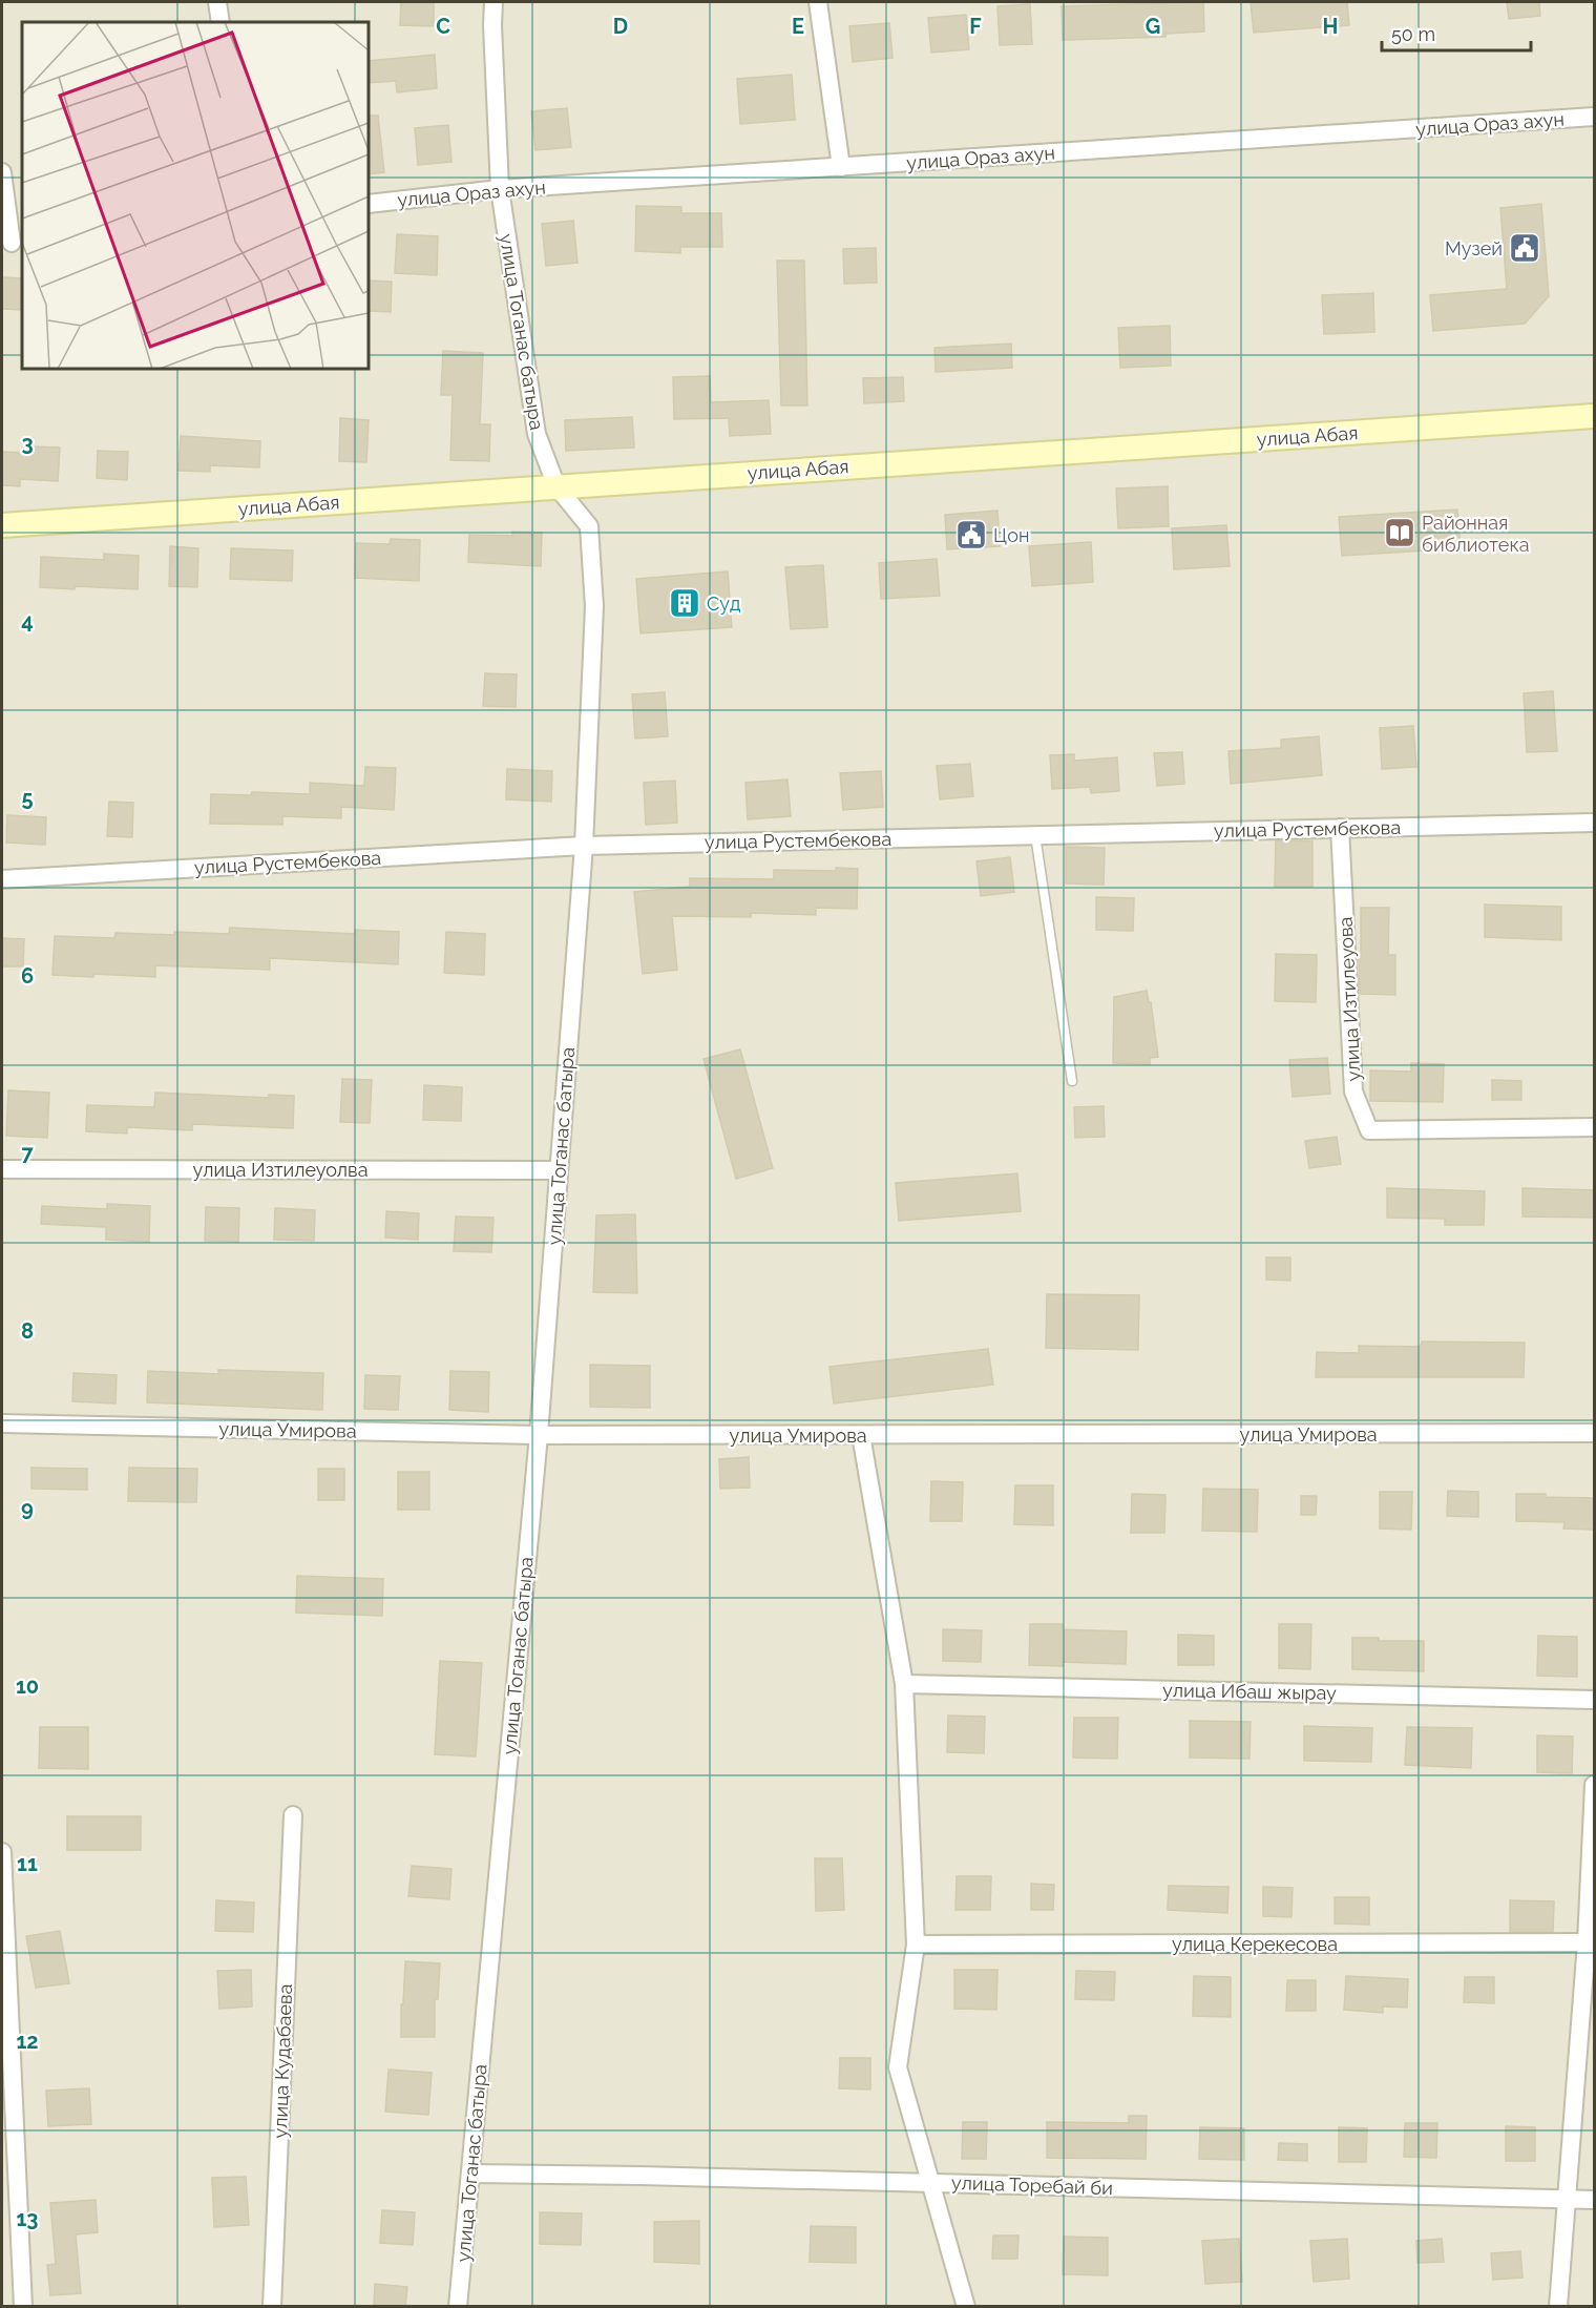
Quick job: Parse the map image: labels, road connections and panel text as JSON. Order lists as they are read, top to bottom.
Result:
{
  "streets": {
    "street": [
      "улица Ораз ахун",
      "улица Тоганас батыра",
      "улица Абая",
      "улица Рустембекова",
      "улица Изтилеуова",
      "улица Изтилеуолва",
      "улица Умирова",
      "улица Ибаш жырау",
      "улица Керекесова",
      "улица Кудабаева",
      "улица Торебай би"
    ]
  },
  "crossings": [
    ["улица Ораз ахун", "улица Тоганас батыра"],
    ["улица Тоганас батыра", "улица Абая"],
    ["улица Тоганас батыра", "улица Рустембекова"],
    ["улица Тоганас батыра", "улица Изтилеуолва"],
    ["улица Тоганас батыра", "улица Умирова"],
    ["улица Тоганас батыра", "улица Торебай би"],
    ["улица Рустембекова", "улица Изтилеуова"]
  ],
  "places": {
    "public building": ["Музей", "Цон"],
    "library": ["Районная библиотека"],
    "building": ["Суд"]
  },
  "scale_bar": "50 m",
  "grid": {
    "columns": [
      "C",
      "D",
      "E",
      "F",
      "G",
      "H"
    ],
    "rows": [
      "3",
      "4",
      "5",
      "6",
      "7",
      "8",
      "9",
      "10",
      "11",
      "12",
      "13"
    ]
  }
}
